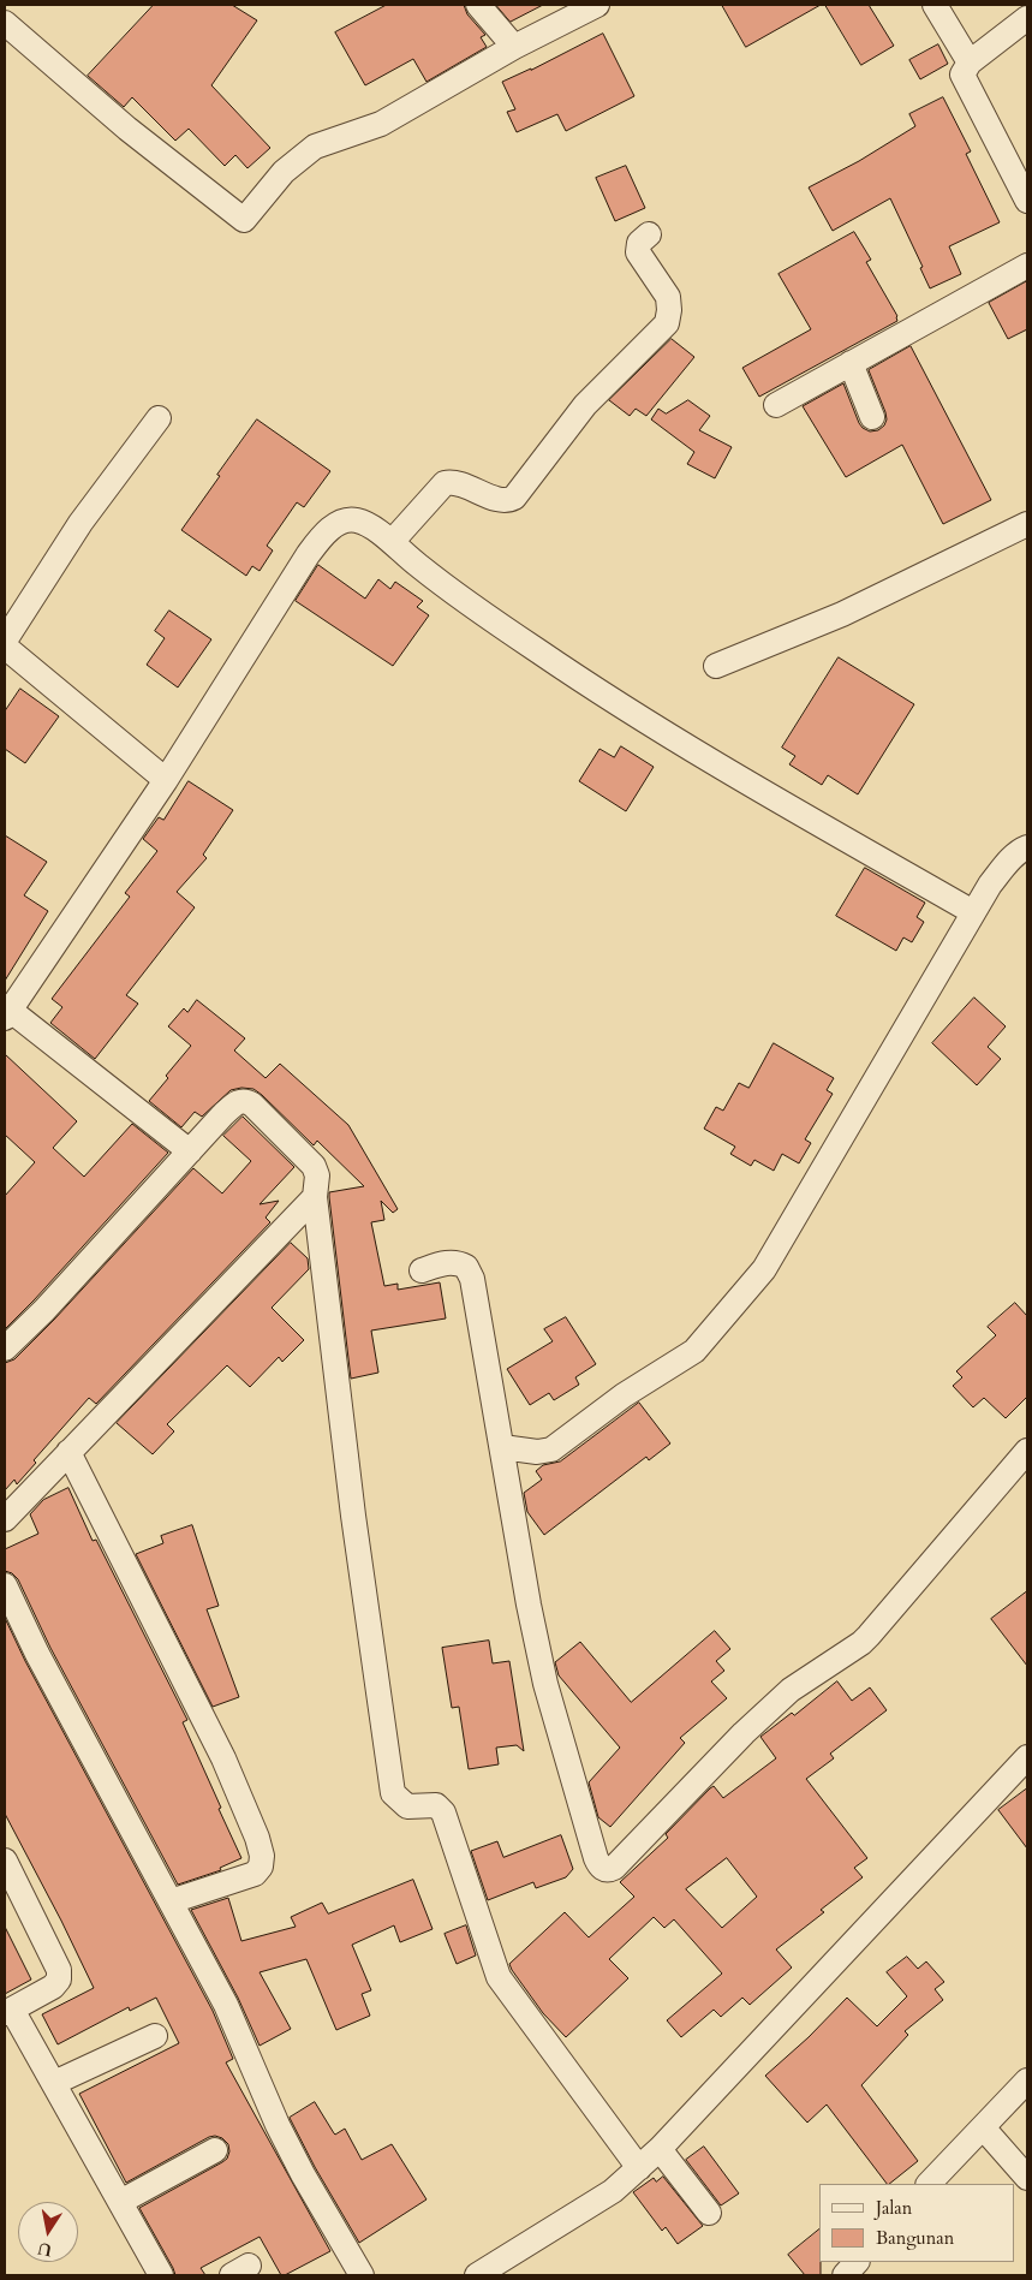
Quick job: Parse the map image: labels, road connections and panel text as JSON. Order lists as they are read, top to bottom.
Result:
{
  "legend": ["Jalan", "Bangunan"],
  "north": "bottom"
}
